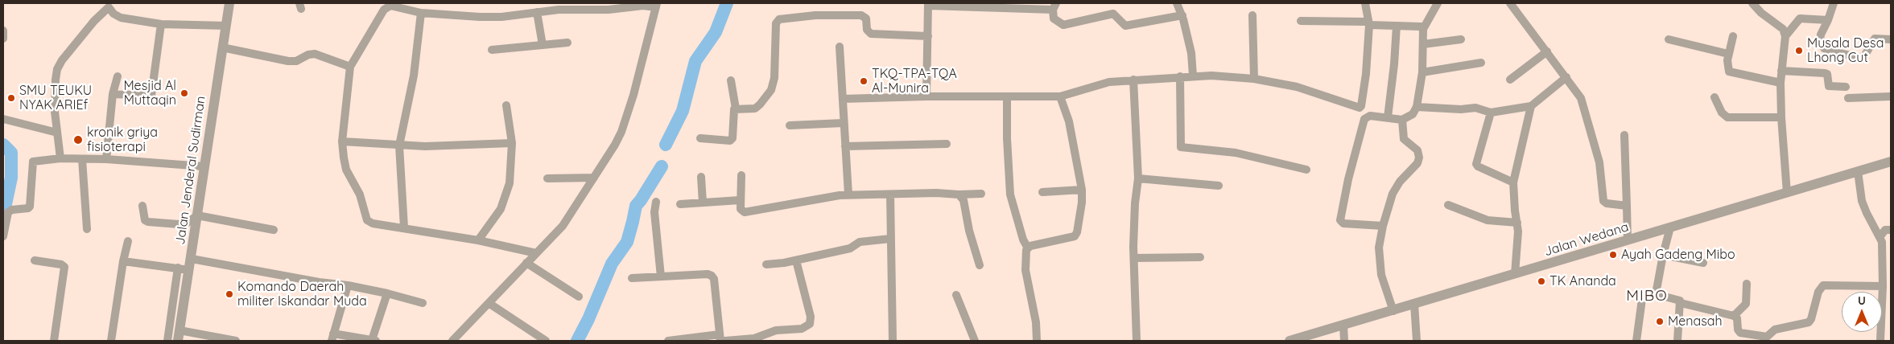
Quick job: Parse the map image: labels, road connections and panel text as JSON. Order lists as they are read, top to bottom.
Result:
{
  "streets": {
    "street": ["Jalan Jenderal Sudirman", "Jalan Wedana"]
  },
  "districts": ["MIBO"],
  "places": [
    "Musala Desa Lhong Cut",
    "TKQ-TPA-TQA Al-Munira",
    "Mesjid Al Muttaqin",
    "SMU TEUKU NYAK ARIEf",
    "kronik griya fisioterapi",
    "Ayah Gadeng Mibo",
    "TK Ananda",
    "Komando Daerah militer Iskandar Muda",
    "Menasah"
  ],
  "north": "top"
}
